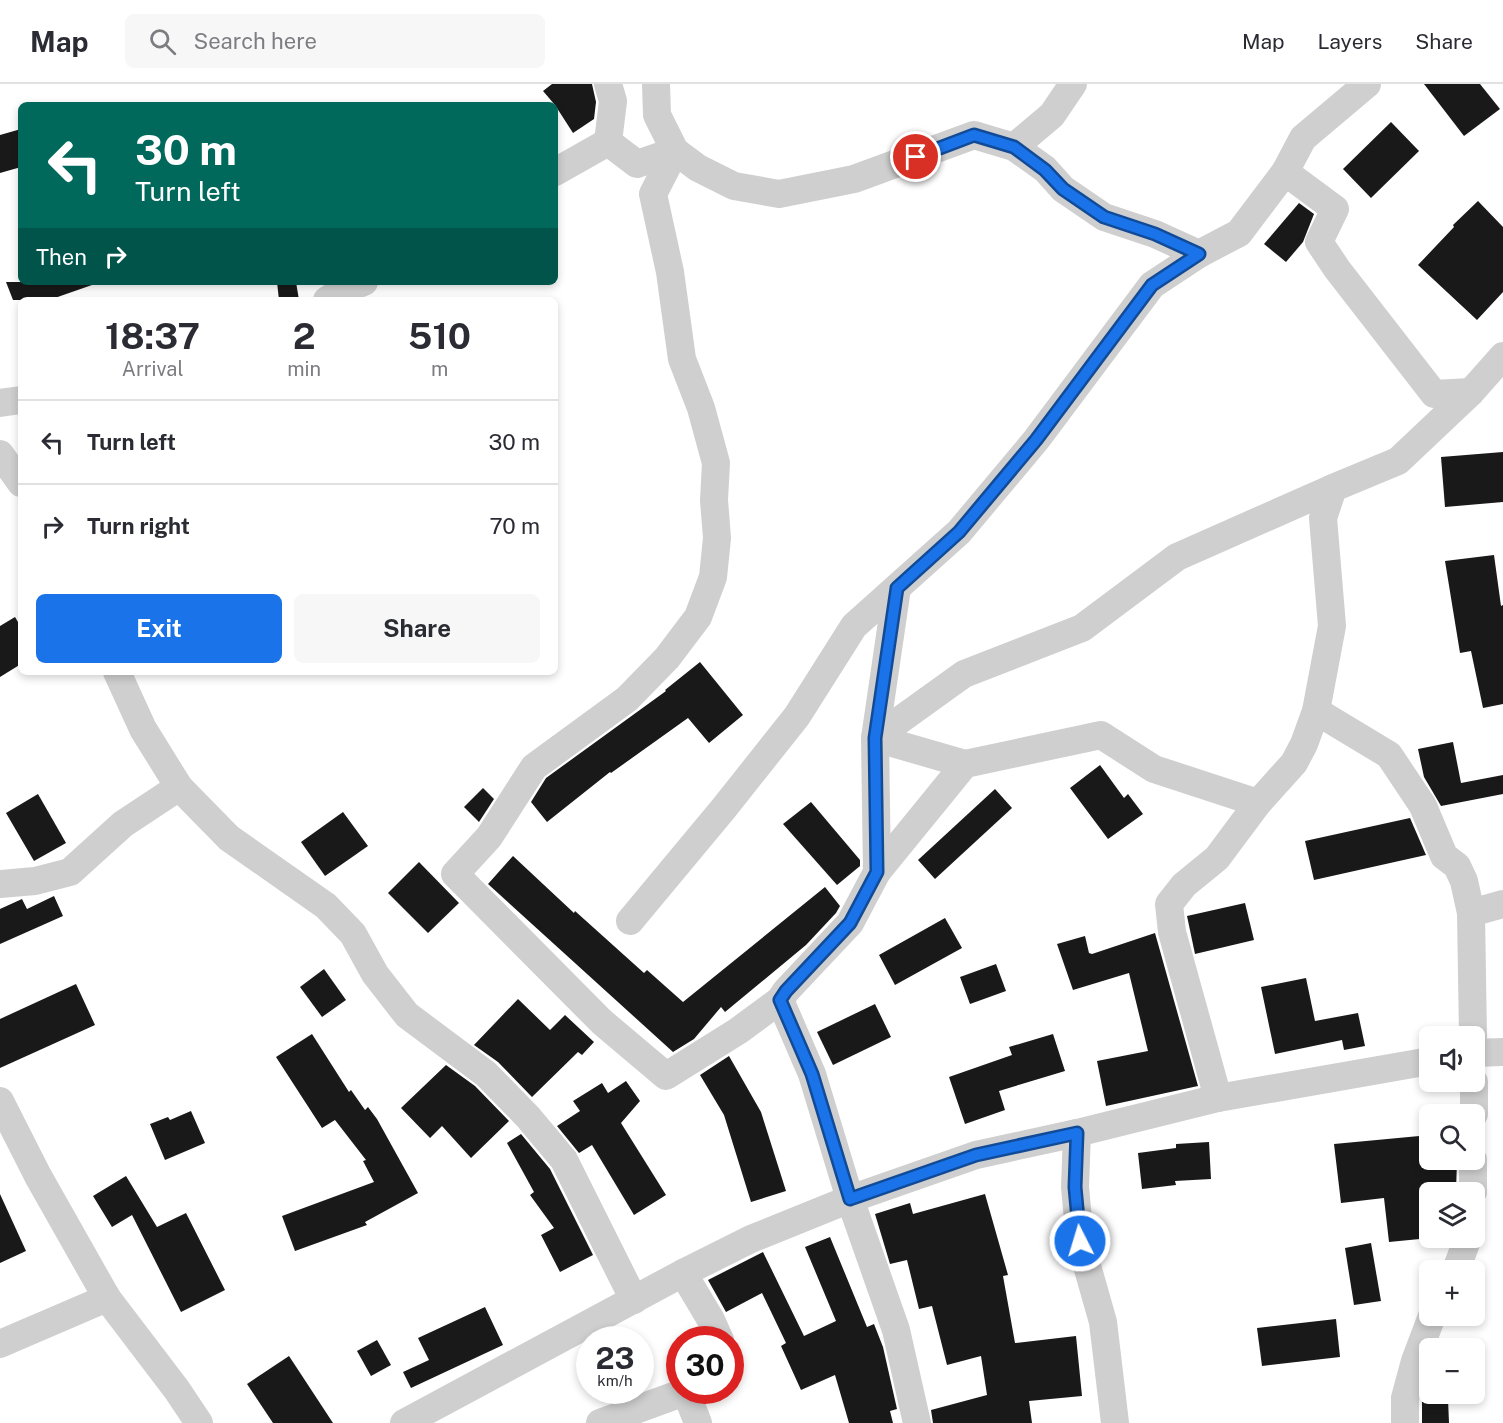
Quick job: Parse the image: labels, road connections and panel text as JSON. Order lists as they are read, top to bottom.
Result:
{
  "page": {
    "header": "Map",
    "search": "Search here",
    "nav": ["Map", "Layers", "Share"],
    "turn": ["30 m", "Turn left"],
    "then": "Then",
    "eta": [
      "18:37",
      "Arrival",
      "2",
      "min",
      "510",
      "m"
    ],
    "list": [
      {
        "name": "Turn left",
        "value": "30 m"
      },
      {
        "name": "Turn right",
        "value": "70 m"
      }
    ],
    "buttons": ["Exit", "Share"],
    "map_buttons": ["+", "−"],
    "speed": "23 km/h",
    "limit": "30"
  }
}
